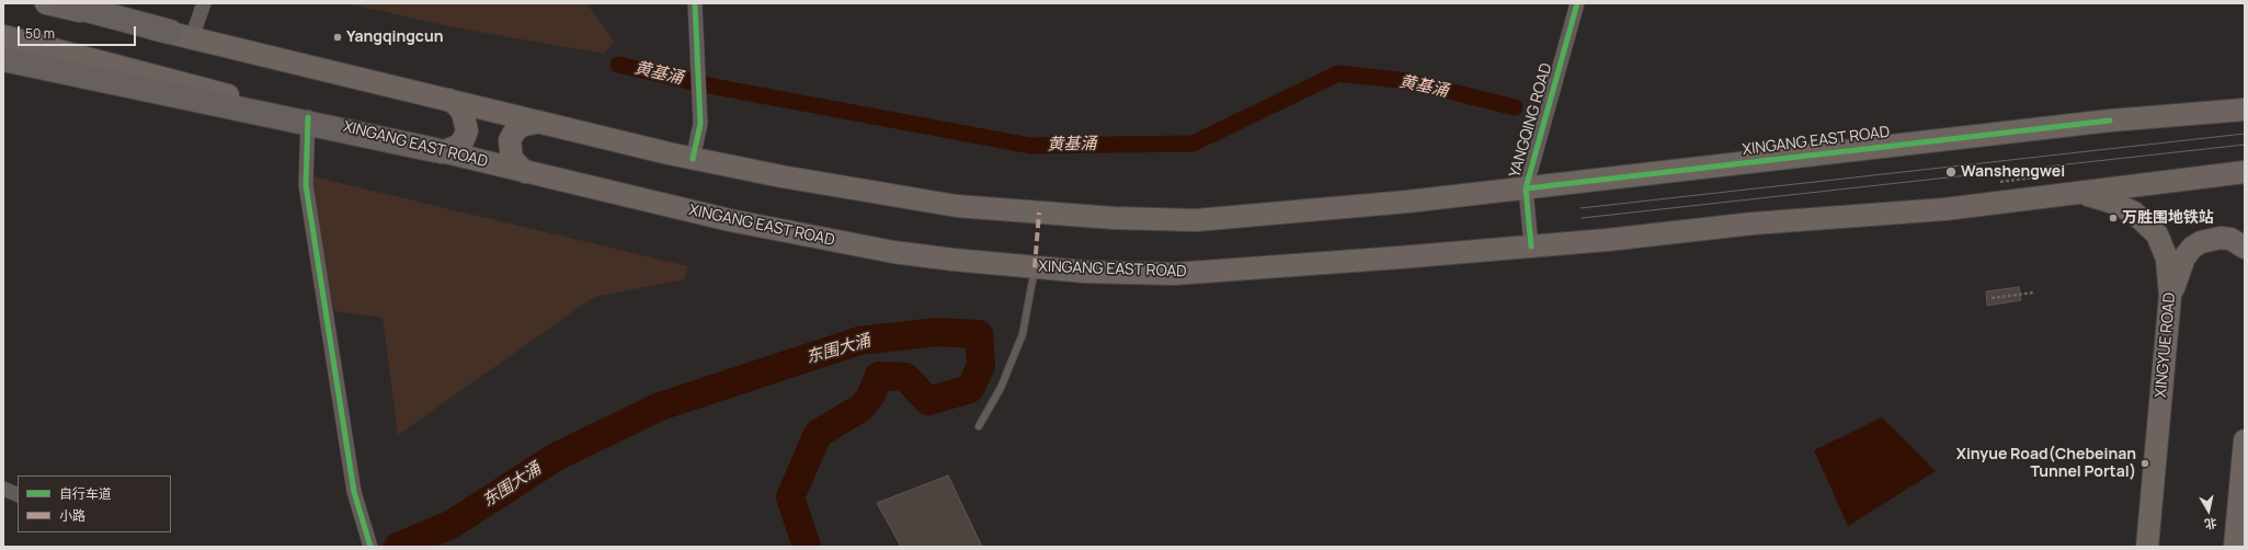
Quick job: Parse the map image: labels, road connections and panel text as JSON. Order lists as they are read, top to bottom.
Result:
{
  "streets": {
    "main road": ["XINGANG EAST ROAD", "XINGYUE ROAD"],
    "street": ["YANGQING ROAD"]
  },
  "crossings": [
    ["YANGQING ROAD", "XINGANG EAST ROAD"],
    ["XINGANG EAST ROAD", "XINGYUE ROAD"]
  ],
  "water": ["黄基涌", "东围大涌"],
  "places": [
    "Yangqingcun",
    "Wanshengwei",
    "万胜围地铁站",
    "Xinyue Road(Chebeinan Tunnel Portal)"
  ],
  "legend": ["自行车道", "小路"],
  "scale_bar": "50 m",
  "north": "bottom"
}
